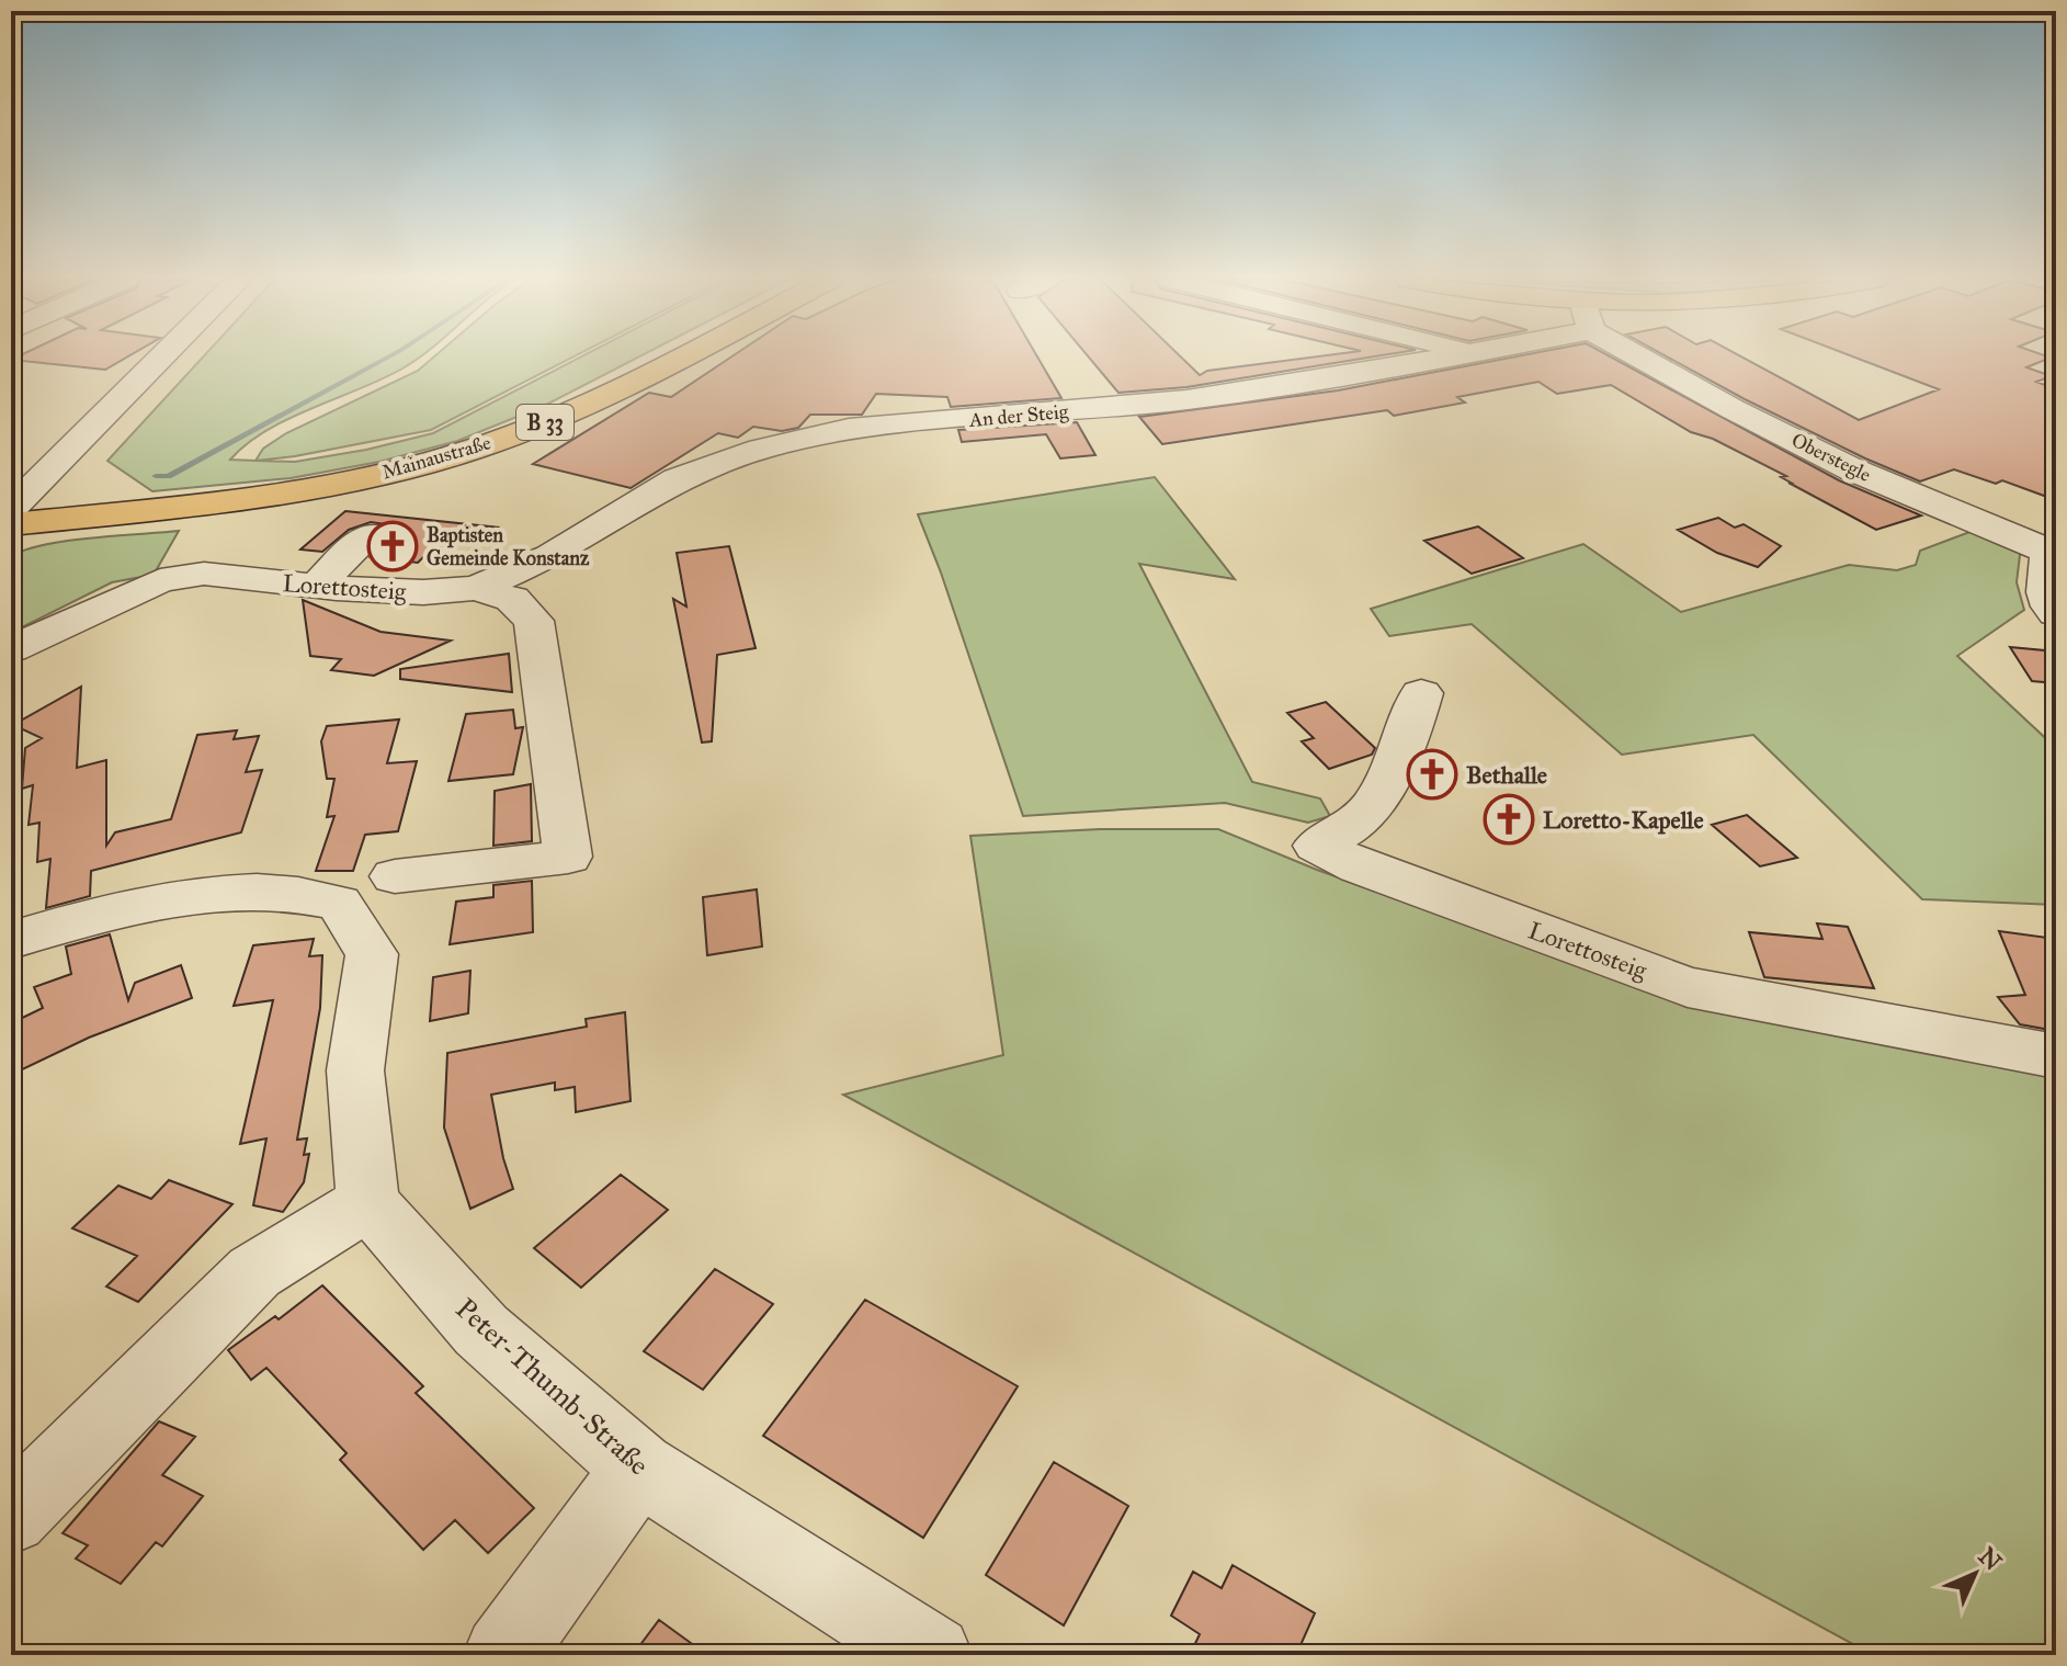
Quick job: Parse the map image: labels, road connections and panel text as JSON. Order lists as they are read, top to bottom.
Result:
{
  "streets": {
    "main road": ["B 33", "Mainaustraße"],
    "street": [
      "An der Steig",
      "Oberstegle",
      "Lorettosteig",
      "Peter-Thumb-Straße"
    ]
  },
  "crossings": [
    ["An der Steig", "Lorettosteig"]
  ],
  "places": {
    "church": ["Baptisten Gemeinde Konstanz", "Bethalle", "Loretto-Kapelle"]
  },
  "north": "top right"
}
